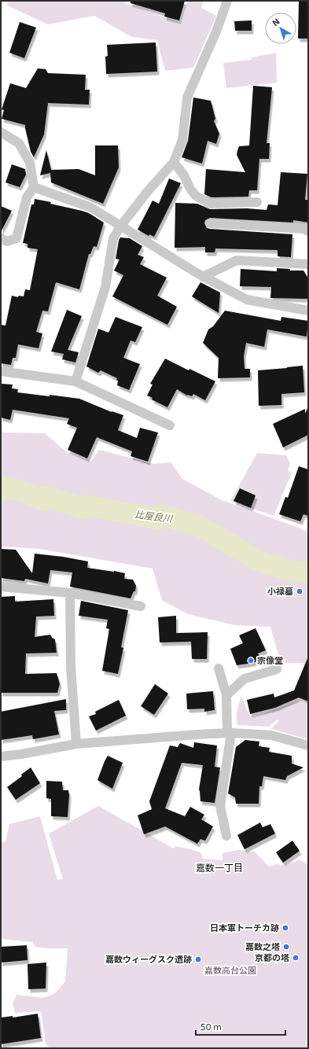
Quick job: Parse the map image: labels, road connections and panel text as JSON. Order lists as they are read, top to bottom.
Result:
{
  "districts": ["嘉数一丁目"],
  "water": ["比屋良川"],
  "parks": ["嘉数高台公園"],
  "places": [
    "小禄墓",
    "宗像堂",
    "日本軍トーチカ跡",
    "嘉数之塔",
    "京都の塔",
    "嘉数ウィーグスク遺跡"
  ],
  "scale_bar": "50 m",
  "north": "top left"
}
